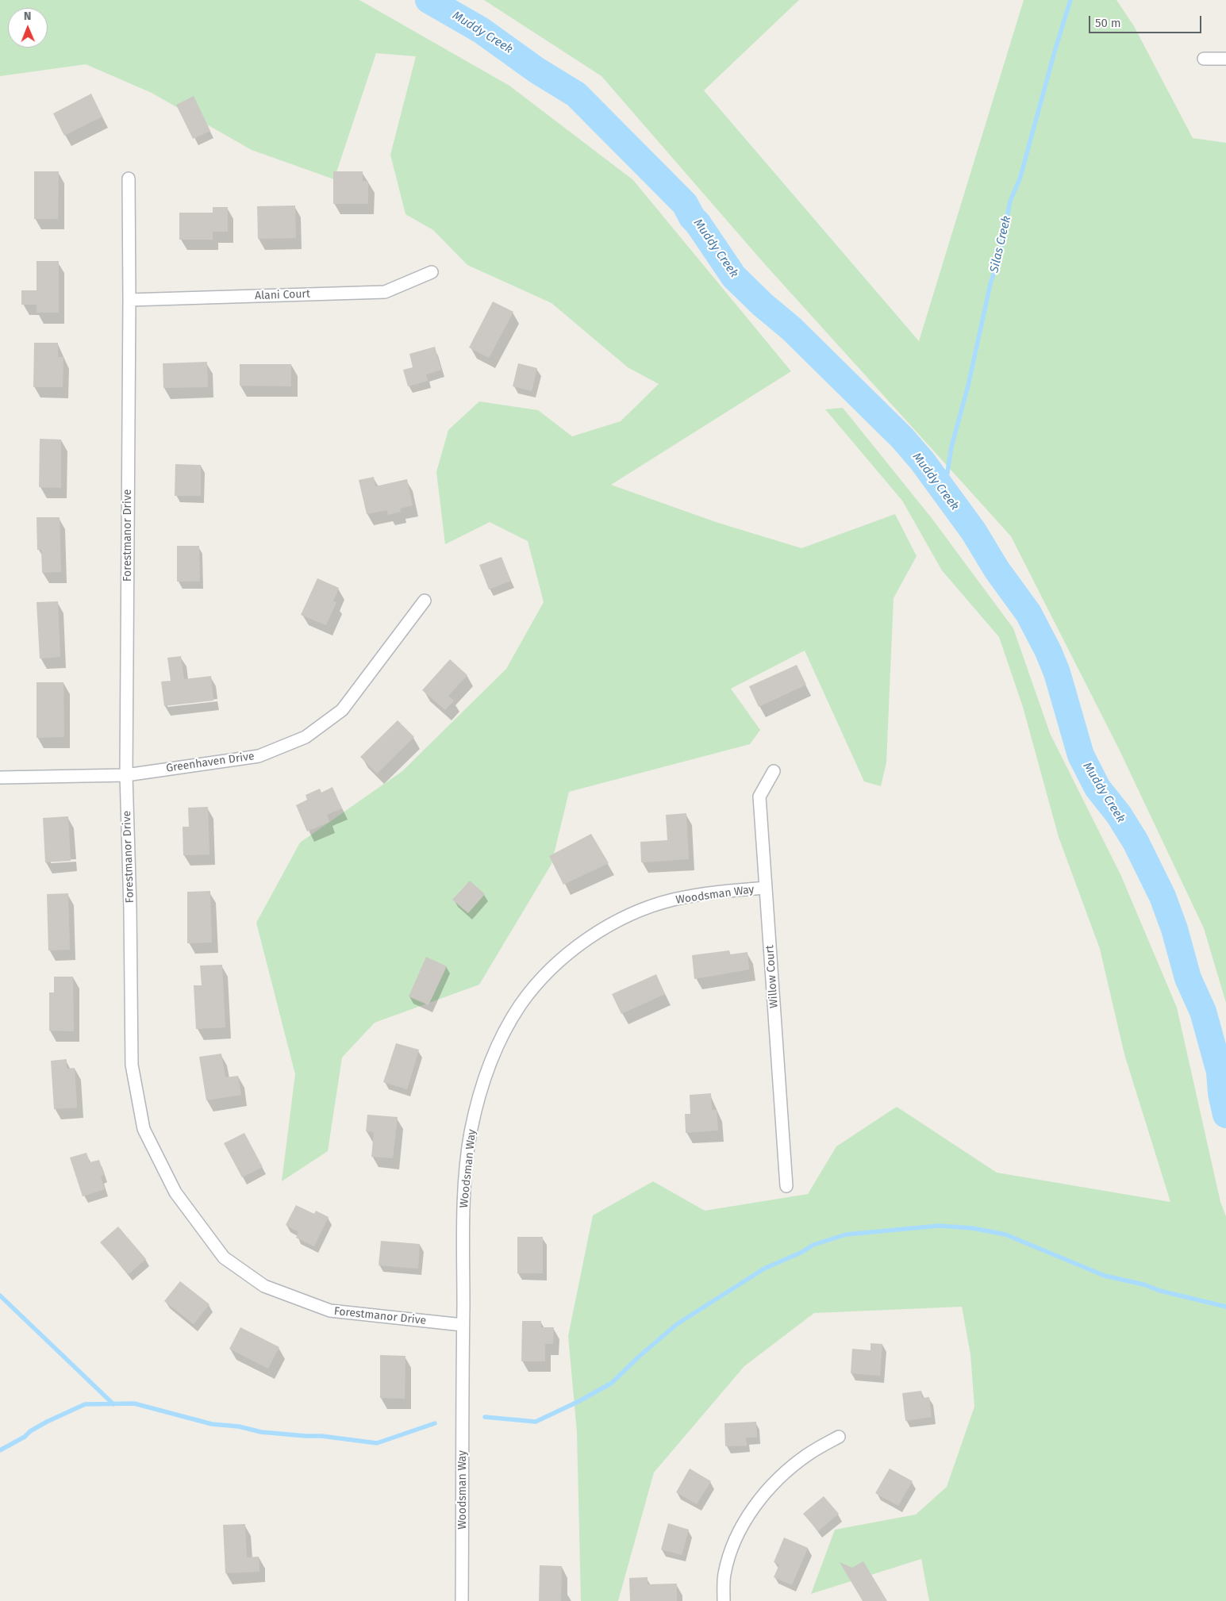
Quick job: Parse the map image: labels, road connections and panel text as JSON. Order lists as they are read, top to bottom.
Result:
{
  "streets": {
    "street": [
      "Alani Court",
      "Forestmanor Drive",
      "Greenhaven Drive",
      "Woodsman Way",
      "Willow Court"
    ]
  },
  "crossings": [
    ["Alani Court", "Forestmanor Drive"],
    ["Forestmanor Drive", "Greenhaven Drive"],
    ["Forestmanor Drive", "Woodsman Way"],
    ["Woodsman Way", "Willow Court"]
  ],
  "water": ["Muddy Creek", "Silas Creek"],
  "scale_bar": "50 m",
  "north": "top"
}
